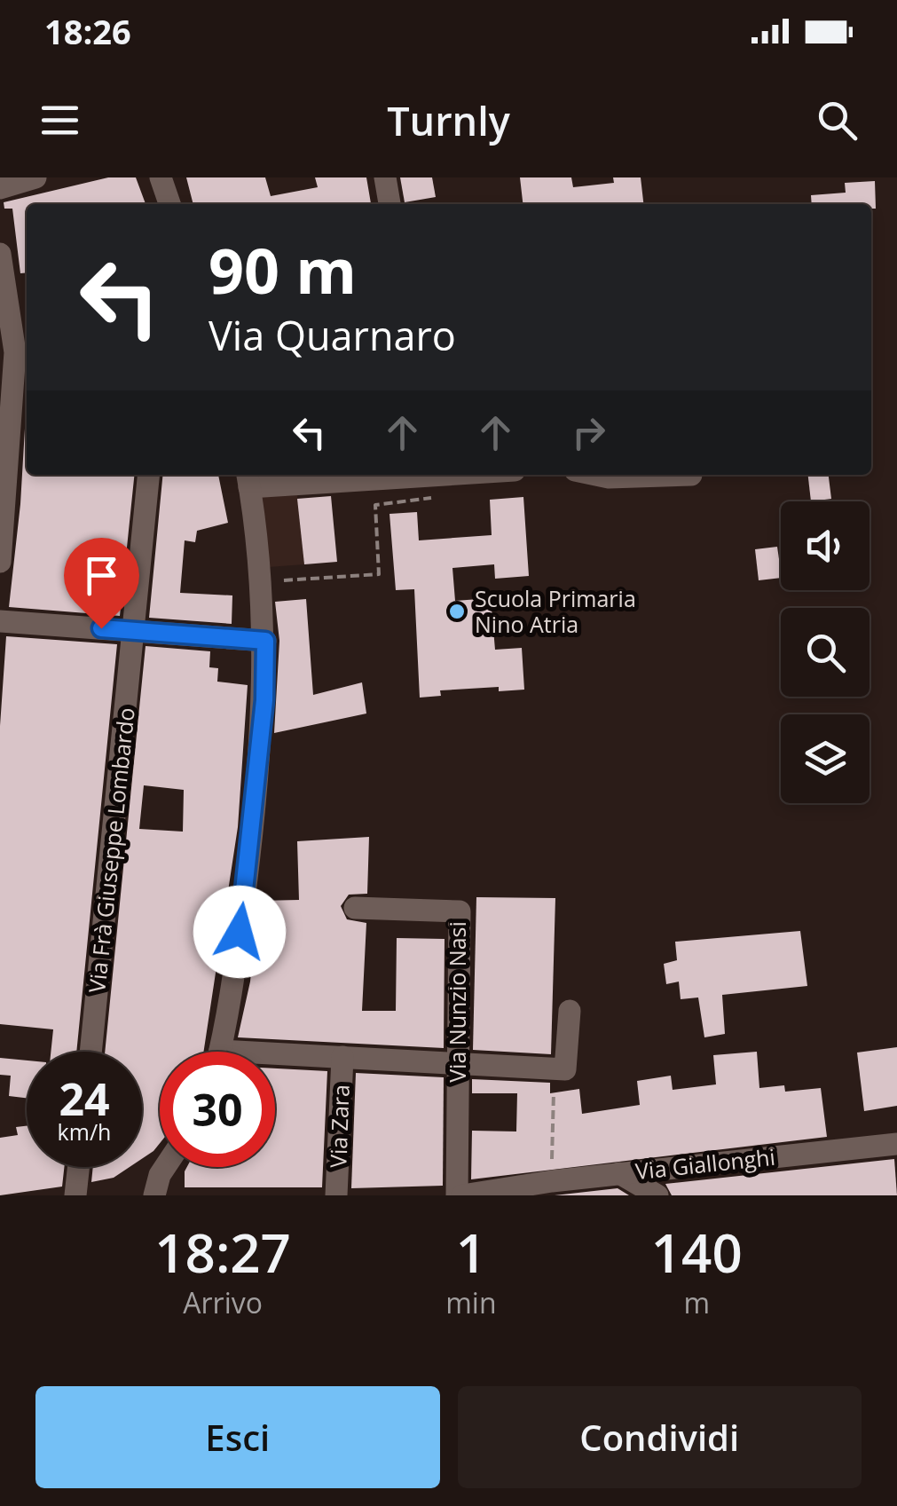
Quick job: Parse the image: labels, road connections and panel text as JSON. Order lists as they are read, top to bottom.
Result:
{
  "streets": {
    "street": [
      "Via Frà Giuseppe Lombardo",
      "Via Nunzio Nasi",
      "Via Zara",
      "Via Giallonghi"
    ]
  },
  "crossings": [
    ["Via Nunzio Nasi", "Via Giallonghi"]
  ],
  "places": ["Scuola Primaria Nino Atria"],
  "page": {
    "status": "18:26",
    "header": "Turnly",
    "turn": ["90 m", "Via Quarnaro"],
    "speed": "24 km/h",
    "limit": "30",
    "eta": [
      "18:27",
      "Arrivo",
      "1",
      "min",
      "140",
      "m"
    ],
    "buttons": ["Esci", "Condividi"]
  }
}
